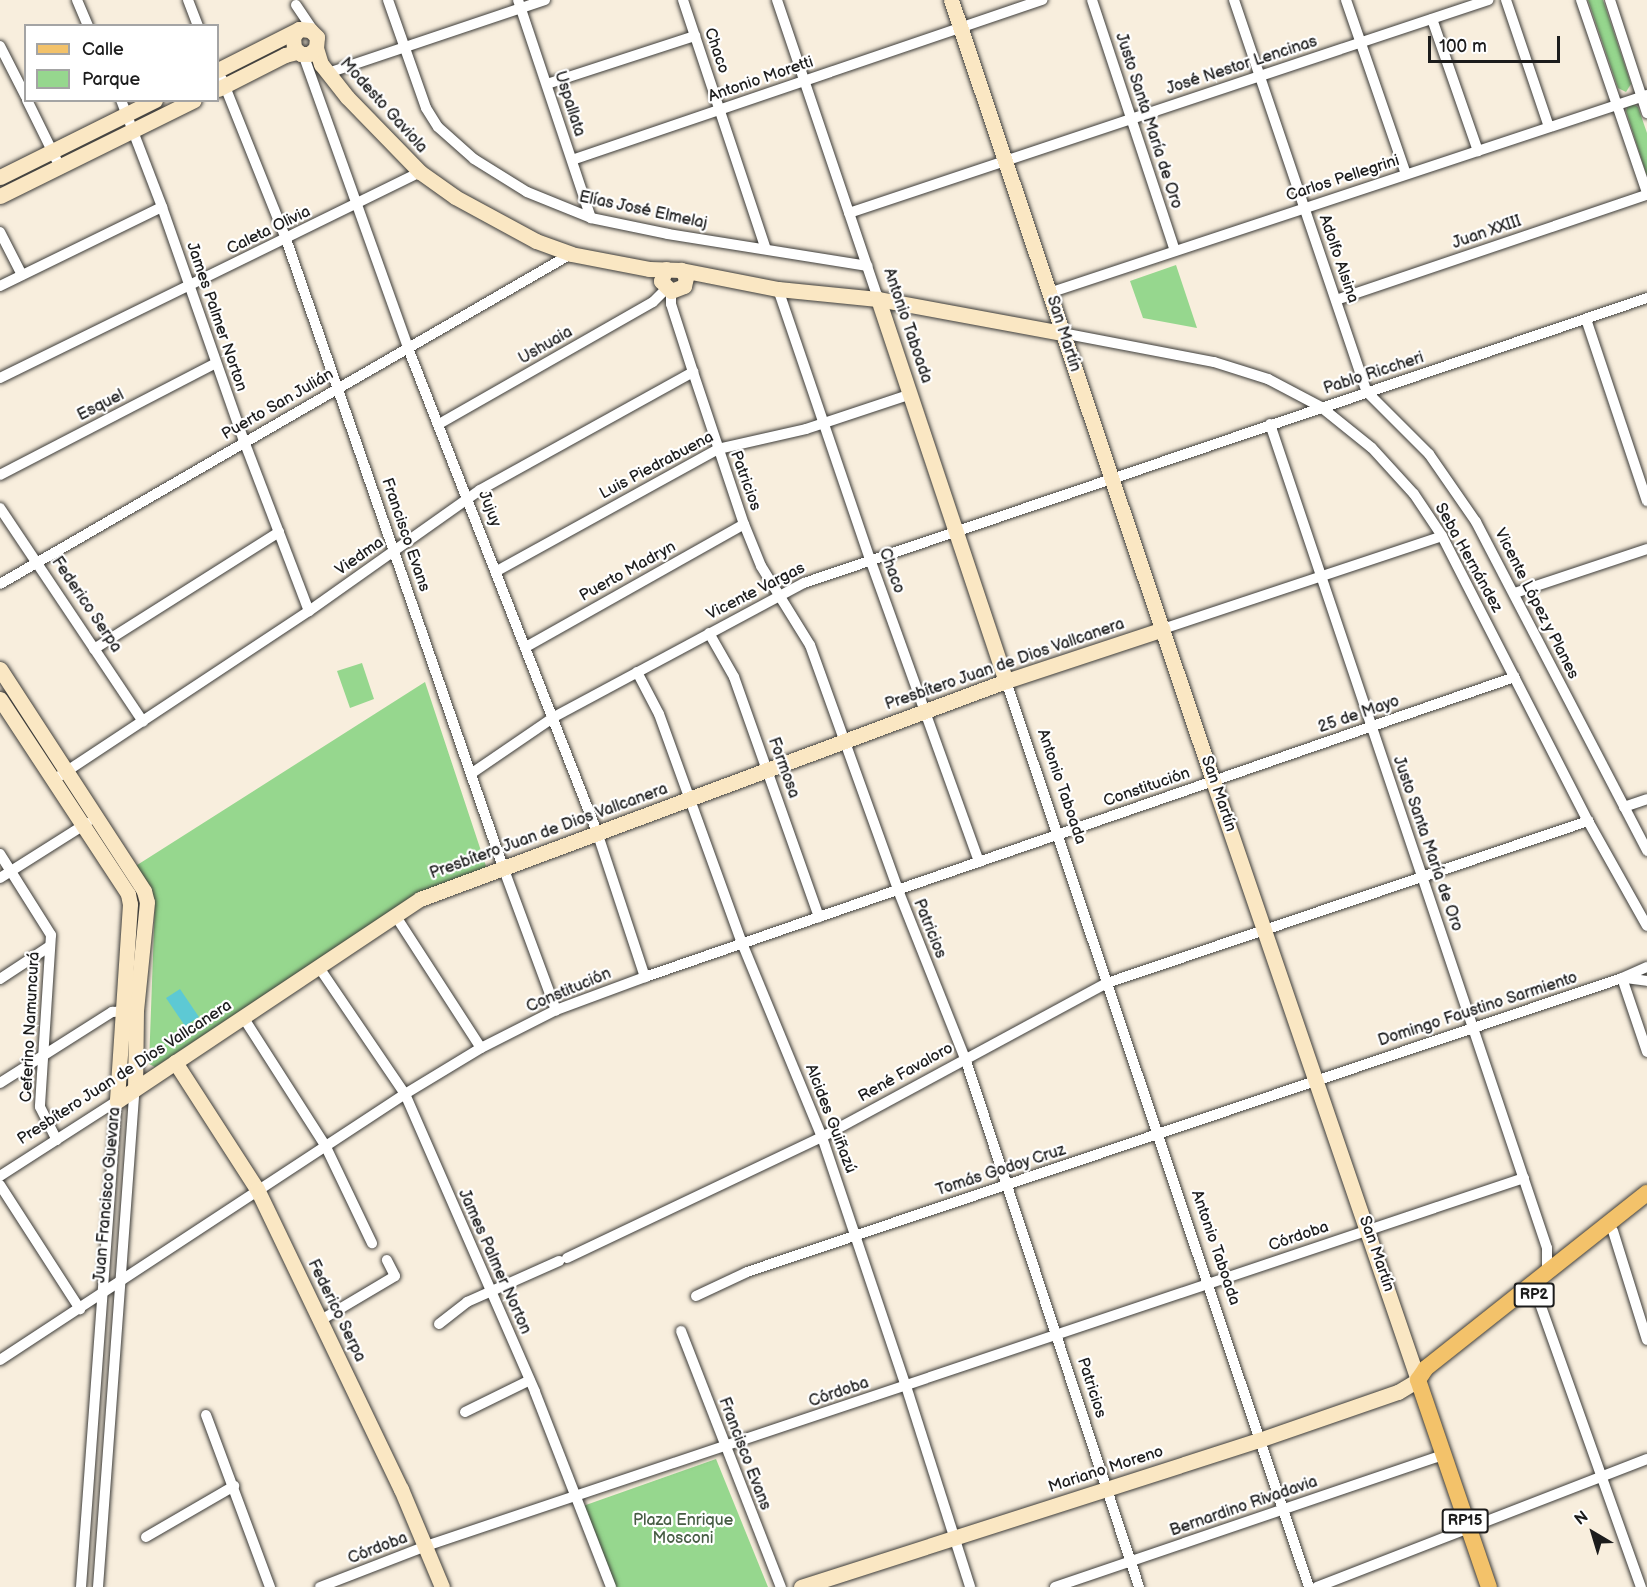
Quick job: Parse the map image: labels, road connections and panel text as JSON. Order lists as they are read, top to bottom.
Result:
{
  "streets": {
    "main road": ["San Martín", "RP2", "RP15"],
    "street": [
      "Chaco",
      "José Nestor Lencinas",
      "Antonio Moretti",
      "Uspallata",
      "Modesto Gaviola",
      "Justo Santa María de Oro",
      "Carlos Pellegrini",
      "Elías José Elmelaj",
      "Caleta Olivia",
      "Juan XXIII",
      "Adolfo Alsina",
      "James Palmer Norton",
      "Antonio Taboada",
      "Ushuaia",
      "Pablo Riccheri",
      "Puerto San Julián",
      "Esquel",
      "Luis Piedrabuena",
      "Patricios",
      "Jujuy",
      "Francisco Evans",
      "Viedma",
      "Seba Hernández",
      "Puerto Madryn",
      "Vicente Vargas",
      "Vicente López y Planes",
      "Federico Serpa",
      "Presbítero Juan de Dios Vallcanera",
      "25 de Mayo",
      "Formosa",
      "Constitución",
      "Domingo Faustino Sarmiento",
      "Ceferino Namuncurá",
      "René Favaloro",
      "Alcides Guiñazú",
      "Tomás Godoy Cruz",
      "Juan Francisco Guevara",
      "Córdoba",
      "Mariano Moreno",
      "Bernardino Rivadavia"
    ]
  },
  "crossings": [
    ["Chaco", "Antonio Moretti"],
    ["Chaco", "Elías José Elmelaj"],
    ["Chaco", "Luis Piedrabuena"],
    ["Chaco", "Vicente Vargas"],
    ["Chaco", "Presbítero Juan de Dios Vallcanera"],
    ["Chaco", "Constitución"],
    ["José Nestor Lencinas", "Justo Santa María de Oro"],
    ["José Nestor Lencinas", "Adolfo Alsina"],
    ["José Nestor Lencinas", "Antonio Taboada"],
    ["José Nestor Lencinas", "San Martín"],
    ["Antonio Moretti", "Uspallata"],
    ["Antonio Moretti", "Antonio Taboada"],
    ["Antonio Moretti", "San Martín"],
    ["Uspallata", "Elías José Elmelaj"],
    ["Modesto Gaviola", "Caleta Olivia"],
    ["Modesto Gaviola", "Ushuaia"],
    ["Modesto Gaviola", "Puerto San Julián"],
    ["Modesto Gaviola", "Patricios"],
    ["Modesto Gaviola", "Jujuy"],
    ["Justo Santa María de Oro", "Carlos Pellegrini"],
    ["Justo Santa María de Oro", "Pablo Riccheri"],
    ["Justo Santa María de Oro", "25 de Mayo"],
    ["Justo Santa María de Oro", "Domingo Faustino Sarmiento"],
    ["Justo Santa María de Oro", "René Favaloro"],
    ["Justo Santa María de Oro", "Córdoba"],
    ["Justo Santa María de Oro", "RP2"],
    ["Carlos Pellegrini", "Adolfo Alsina"],
    ["Carlos Pellegrini", "San Martín"],
    ["Elías José Elmelaj", "Antonio Taboada"],
    ["Caleta Olivia", "James Palmer Norton"],
    ["Caleta Olivia", "Jujuy"],
    ["Caleta Olivia", "Francisco Evans"],
    ["Juan XXIII", "Adolfo Alsina"],
    ["Adolfo Alsina", "Pablo Riccheri"],
    ["Adolfo Alsina", "Vicente López y Planes"],
    ["James Palmer Norton", "Puerto San Julián"],
    ["James Palmer Norton", "Esquel"],
    ["James Palmer Norton", "Viedma"],
    ["James Palmer Norton", "Presbítero Juan de Dios Vallcanera"],
    ["James Palmer Norton", "Constitución"],
    ["James Palmer Norton", "René Favaloro"],
    ["James Palmer Norton", "Córdoba"],
    ["Antonio Taboada", "Luis Piedrabuena"],
    ["Antonio Taboada", "Vicente Vargas"],
    ["Antonio Taboada", "Presbítero Juan de Dios Vallcanera"],
    ["Antonio Taboada", "Constitución"],
    ["Antonio Taboada", "René Favaloro"],
    ["Antonio Taboada", "Tomás Godoy Cruz"],
    ["Antonio Taboada", "Córdoba"],
    ["Antonio Taboada", "Mariano Moreno"],
    ["Antonio Taboada", "Bernardino Rivadavia"],
    ["San Martín", "Pablo Riccheri"],
    ["San Martín", "Seba Hernández"],
    ["San Martín", "Vicente Vargas"],
    ["San Martín", "Presbítero Juan de Dios Vallcanera"],
    ["San Martín", "25 de Mayo"],
    ["San Martín", "Constitución"],
    ["San Martín", "Domingo Faustino Sarmiento"],
    ["San Martín", "René Favaloro"],
    ["San Martín", "Tomás Godoy Cruz"],
    ["San Martín", "Córdoba"],
    ["San Martín", "RP2"],
    ["San Martín", "Mariano Moreno"],
    ["San Martín", "Bernardino Rivadavia"],
    ["Ushuaia", "Patricios"],
    ["Ushuaia", "Jujuy"],
    ["Pablo Riccheri", "Seba Hernández"],
    ["Pablo Riccheri", "Vicente Vargas"],
    ["Pablo Riccheri", "Vicente López y Planes"],
    ["Puerto San Julián", "Jujuy"],
    ["Puerto San Julián", "Francisco Evans"],
    ["Puerto San Julián", "Federico Serpa"],
    ["Luis Piedrabuena", "Patricios"],
    ["Luis Piedrabuena", "Jujuy"],
    ["Patricios", "Viedma"],
    ["Patricios", "Puerto Madryn"],
    ["Patricios", "Vicente Vargas"],
    ["Patricios", "Presbítero Juan de Dios Vallcanera"],
    ["Patricios", "Constitución"],
    ["Patricios", "René Favaloro"],
    ["Patricios", "Tomás Godoy Cruz"],
    ["Patricios", "Córdoba"],
    ["Patricios", "Mariano Moreno"],
    ["Patricios", "Bernardino Rivadavia"],
    ["Jujuy", "Viedma"],
    ["Jujuy", "Puerto Madryn"],
    ["Jujuy", "Vicente Vargas"],
    ["Jujuy", "Presbítero Juan de Dios Vallcanera"],
    ["Jujuy", "Constitución"],
    ["Francisco Evans", "Viedma"],
    ["Francisco Evans", "Vicente Vargas"],
    ["Francisco Evans", "Presbítero Juan de Dios Vallcanera"],
    ["Francisco Evans", "Constitución"],
    ["Francisco Evans", "Córdoba"],
    ["Viedma", "Federico Serpa"],
    ["Viedma", "Juan Francisco Guevara"],
    ["Seba Hernández", "25 de Mayo"],
    ["Seba Hernández", "René Favaloro"],
    ["Vicente Vargas", "Formosa"],
    ["Vicente Vargas", "Alcides Guiñazú"],
    ["Federico Serpa", "Presbítero Juan de Dios Vallcanera"],
    ["Federico Serpa", "Constitución"],
    ["Federico Serpa", "Córdoba"],
    ["Presbítero Juan de Dios Vallcanera", "Formosa"],
    ["Presbítero Juan de Dios Vallcanera", "Ceferino Namuncurá"],
    ["Presbítero Juan de Dios Vallcanera", "Alcides Guiñazú"],
    ["Presbítero Juan de Dios Vallcanera", "Juan Francisco Guevara"],
    ["25 de Mayo", "Constitución"],
    ["Formosa", "Constitución"],
    ["Constitución", "Alcides Guiñazú"],
    ["Constitución", "Juan Francisco Guevara"],
    ["Domingo Faustino Sarmiento", "Tomás Godoy Cruz"],
    ["René Favaloro", "Alcides Guiñazú"],
    ["Alcides Guiñazú", "Tomás Godoy Cruz"],
    ["Alcides Guiñazú", "Córdoba"],
    ["Alcides Guiñazú", "Mariano Moreno"],
    ["RP2", "Mariano Moreno"]
  ],
  "parks": ["Plaza Enrique Mosconi"],
  "legend": ["Calle", "Parque"],
  "scale_bar": "100 m",
  "north": "top left"
}
